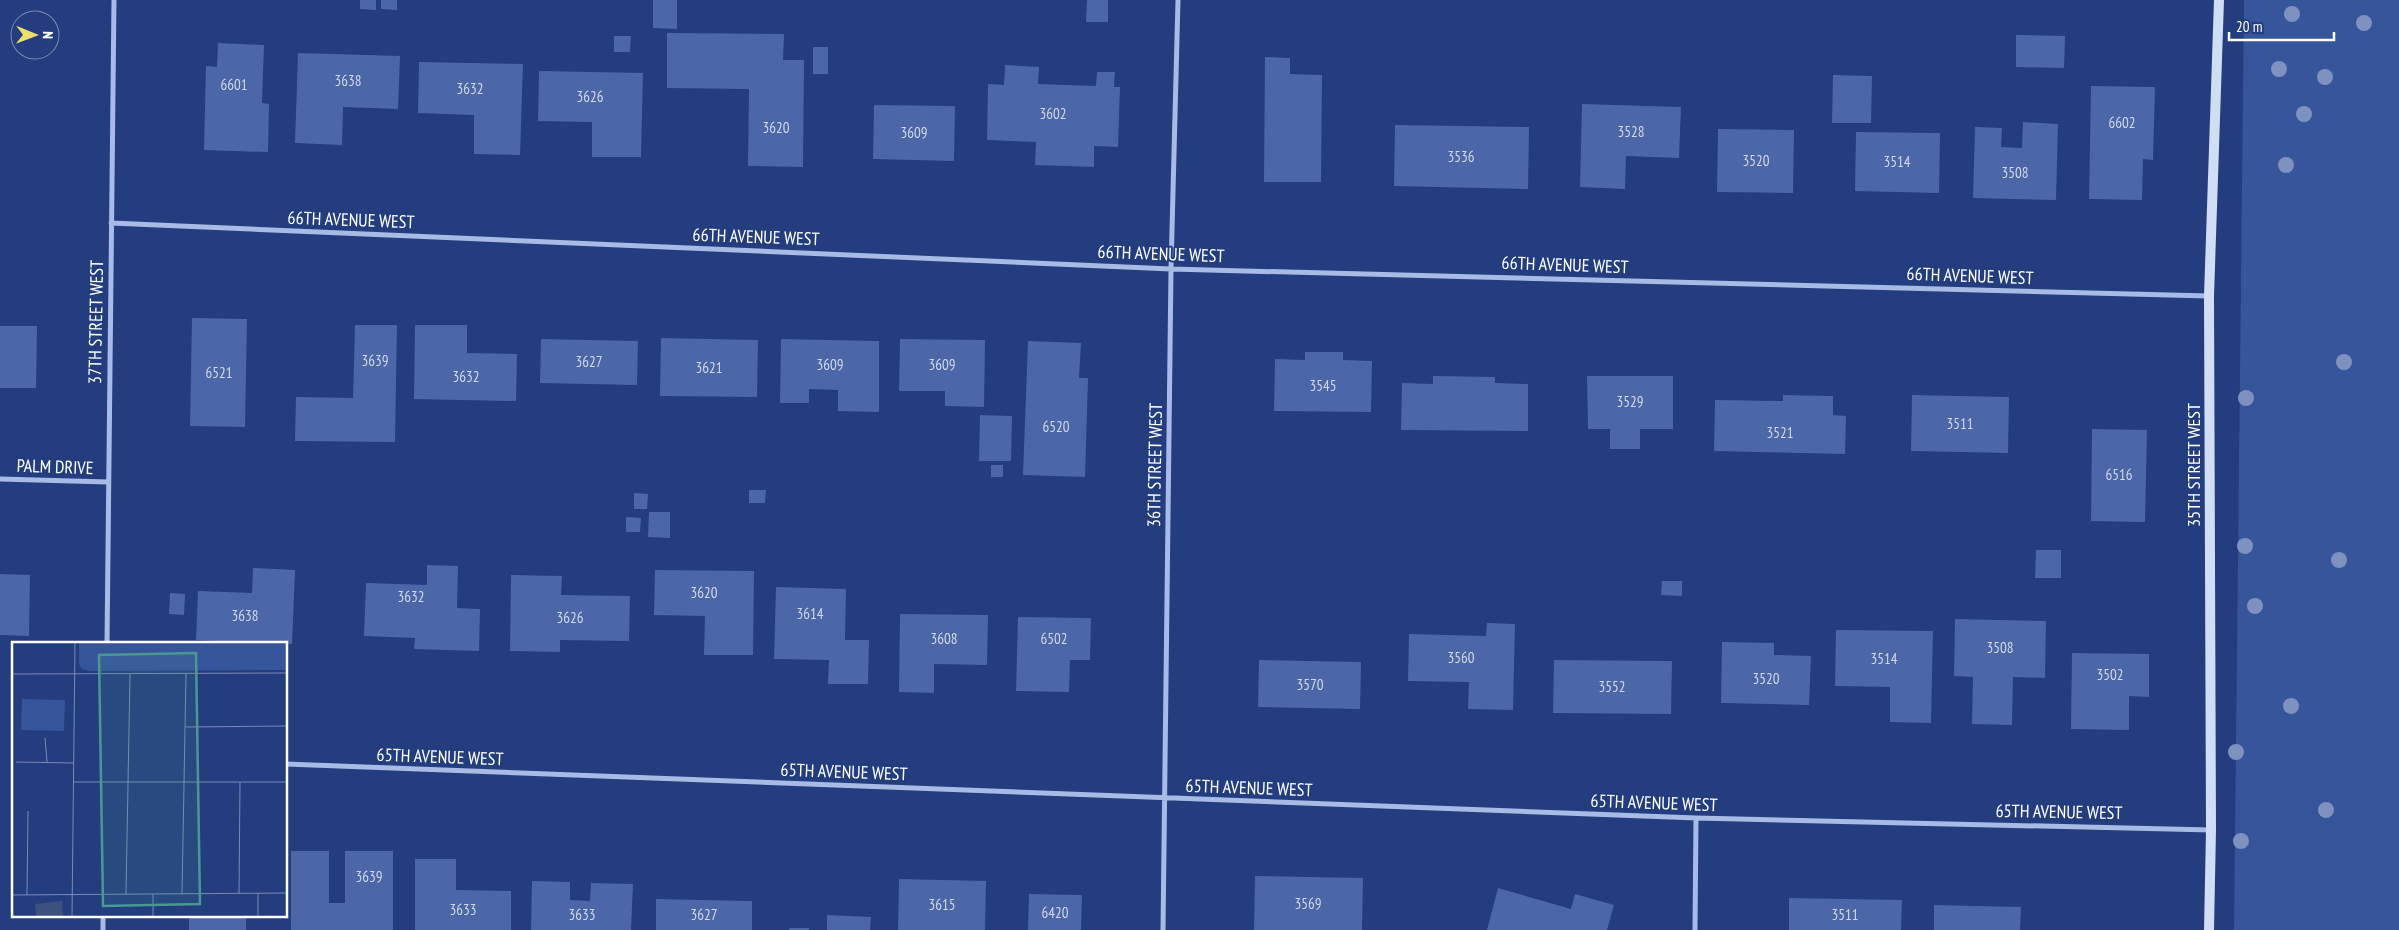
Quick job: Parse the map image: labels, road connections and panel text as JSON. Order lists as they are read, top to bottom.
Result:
{
  "streets": {
    "street": [
      "66TH AVENUE WEST",
      "37TH STREET WEST",
      "36TH STREET WEST",
      "35TH STREET WEST",
      "PALM DRIVE",
      "65TH AVENUE WEST"
    ]
  },
  "crossings": [
    ["66TH AVENUE WEST", "37TH STREET WEST"],
    ["66TH AVENUE WEST", "36TH STREET WEST"],
    ["66TH AVENUE WEST", "35TH STREET WEST"],
    ["37TH STREET WEST", "PALM DRIVE"],
    ["36TH STREET WEST", "65TH AVENUE WEST"],
    ["35TH STREET WEST", "65TH AVENUE WEST"]
  ],
  "house_numbers": [
    "3638",
    "6601",
    "3632",
    "3626",
    "3602",
    "6602",
    "3620",
    "3528",
    "3609",
    "3536",
    "3520",
    "3514",
    "3508",
    "3639",
    "3627",
    "3609",
    "3609",
    "3621",
    "6521",
    "3632",
    "3545",
    "3529",
    "3511",
    "6520",
    "3521",
    "6516",
    "3620",
    "3632",
    "3614",
    "3638",
    "3626",
    "3608",
    "6502",
    "3508",
    "3560",
    "3514",
    "3502",
    "3520",
    "3570",
    "3552",
    "3639",
    "3569",
    "3615",
    "3633",
    "6420",
    "3633",
    "3627",
    "3511"
  ],
  "scale_bar": "20 m",
  "north": "right"
}
